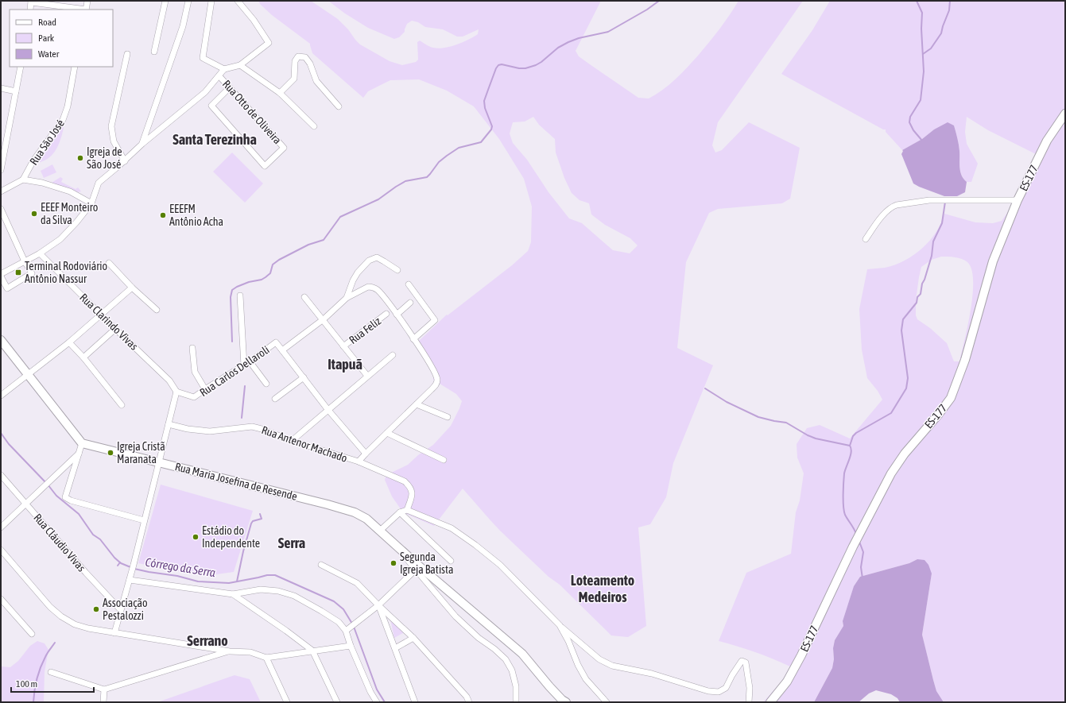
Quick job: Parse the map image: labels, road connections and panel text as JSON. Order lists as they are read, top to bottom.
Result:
{
  "streets": {
    "main road": ["ES-177", "Rua Maria Josefina de Resende"],
    "street": [
      "Rua Otto de Oliveira",
      "Rua São José",
      "Rua Clarindo Vivas",
      "Rua Feliz",
      "Rua Carlos Dellaroli",
      "Rua Antenor Machado",
      "Rua Cláudio Vivas"
    ]
  },
  "crossings": [
    ["Rua Clarindo Vivas", "Rua Carlos Dellaroli"]
  ],
  "districts": [
    "Santa Terezinha",
    "Itapuã",
    "Serra",
    "Loteamento Medeiros",
    "Serrano"
  ],
  "water": ["Córrego da Serra"],
  "places": {
    "other": [
      "Igreja de São José",
      "EEEF Monteiro da Silva",
      "EEEFM Antônio Acha",
      "Igreja Cristã Maranata",
      "Estádio do Independente",
      "Segunda Igreja Batista",
      "Associação Pestalozzi"
    ],
    "transit": ["Terminal Rodoviário Antônio Nassur"]
  },
  "legend": ["Road", "Park", "Water"],
  "scale_bar": "100 m"
}
